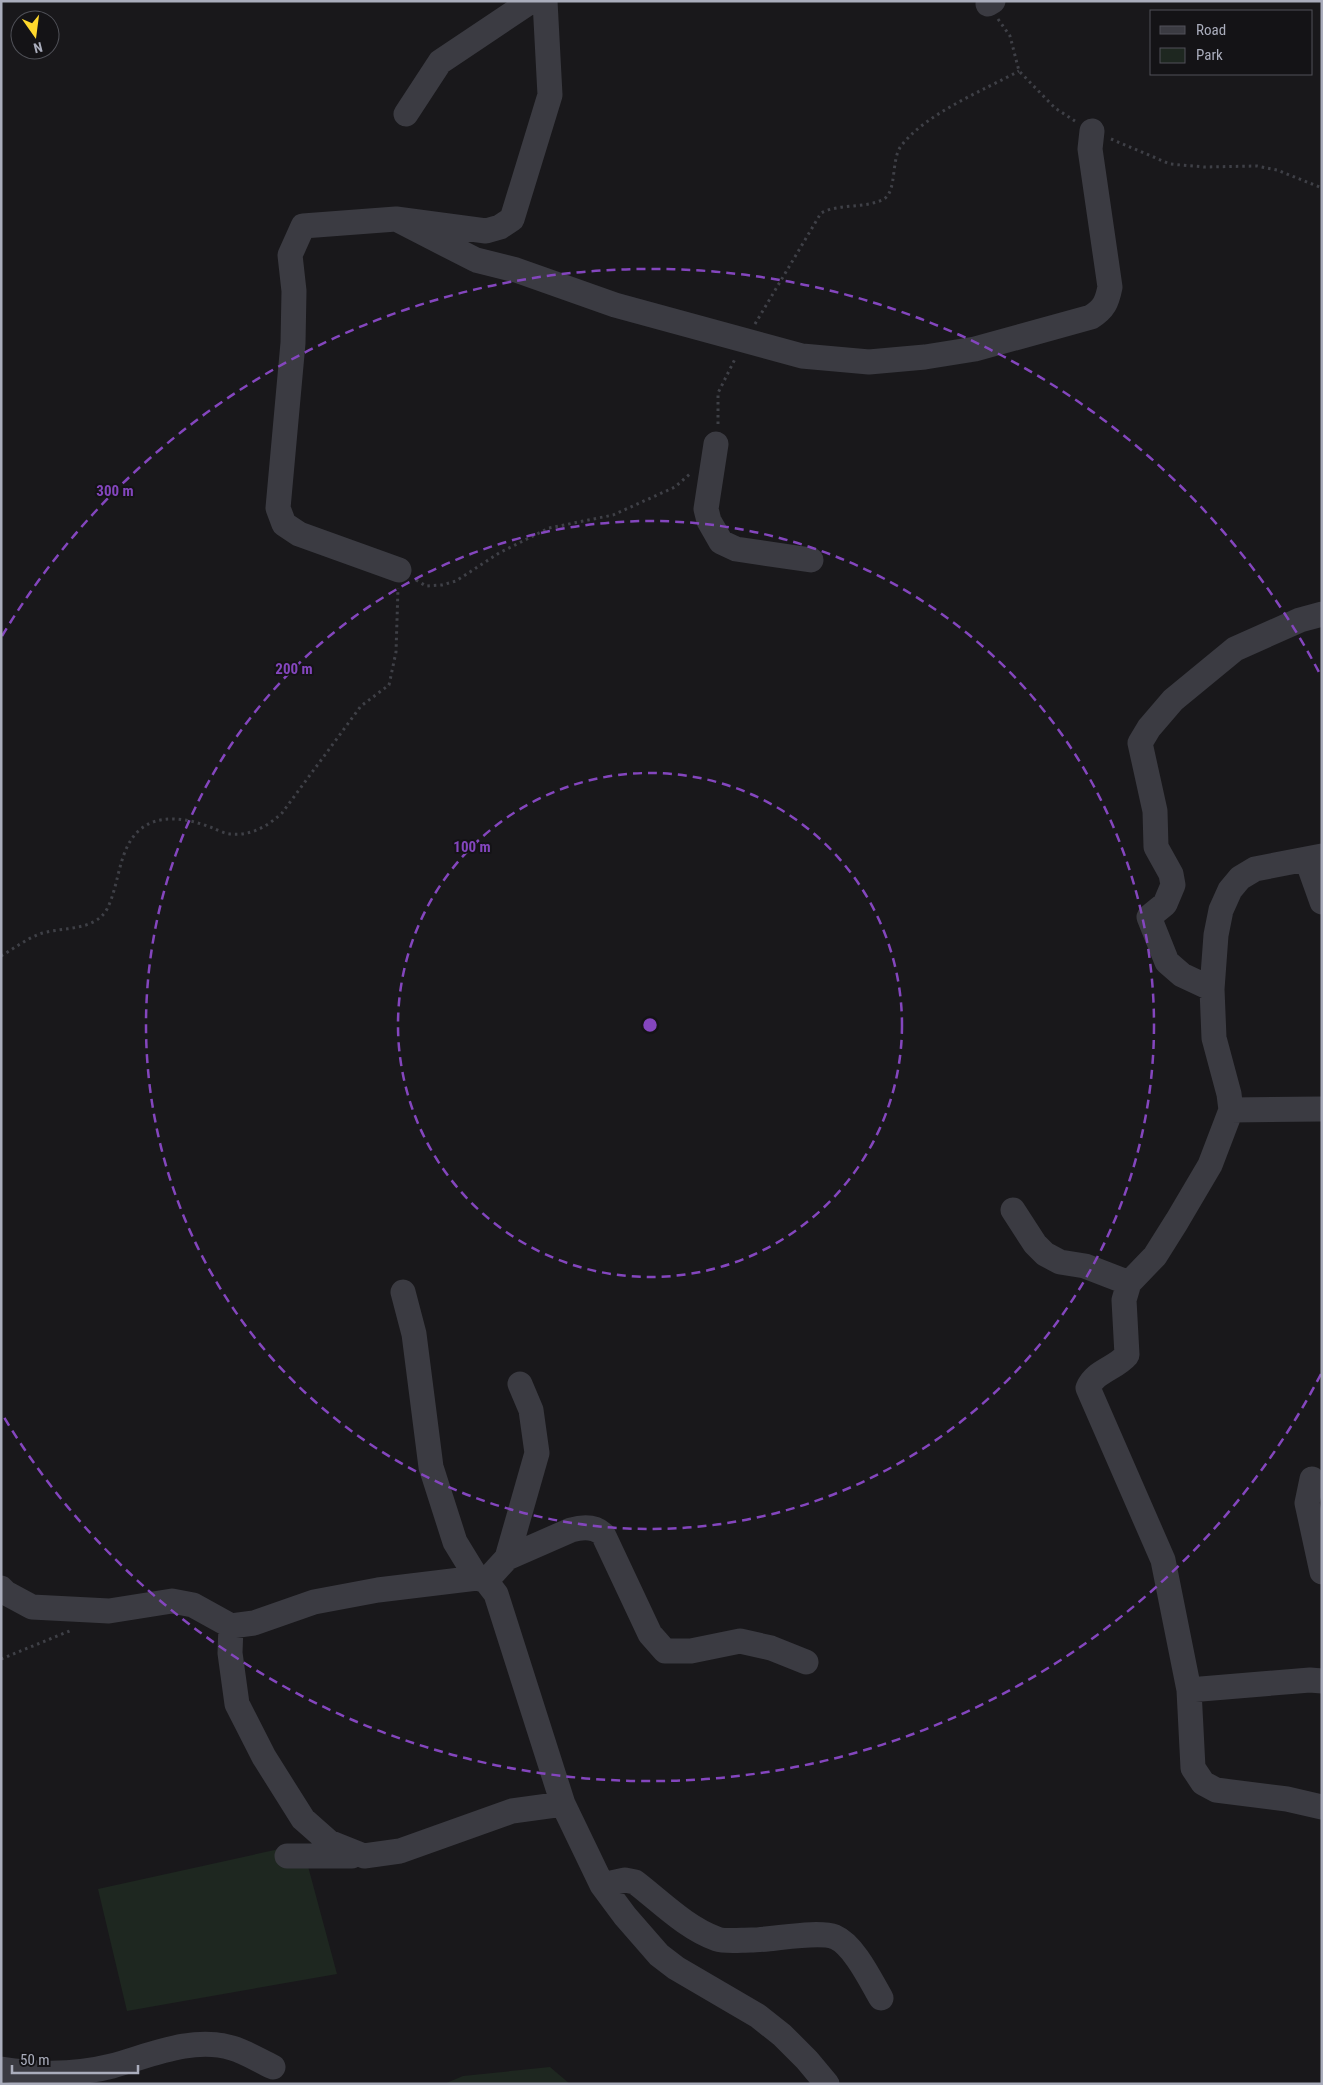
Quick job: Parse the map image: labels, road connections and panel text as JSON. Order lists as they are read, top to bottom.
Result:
{
  "legend": ["Road", "Park"],
  "scale_bar": "50 m",
  "north": "bottom",
  "rings": ["300 m", "200 m", "100 m"]
}
